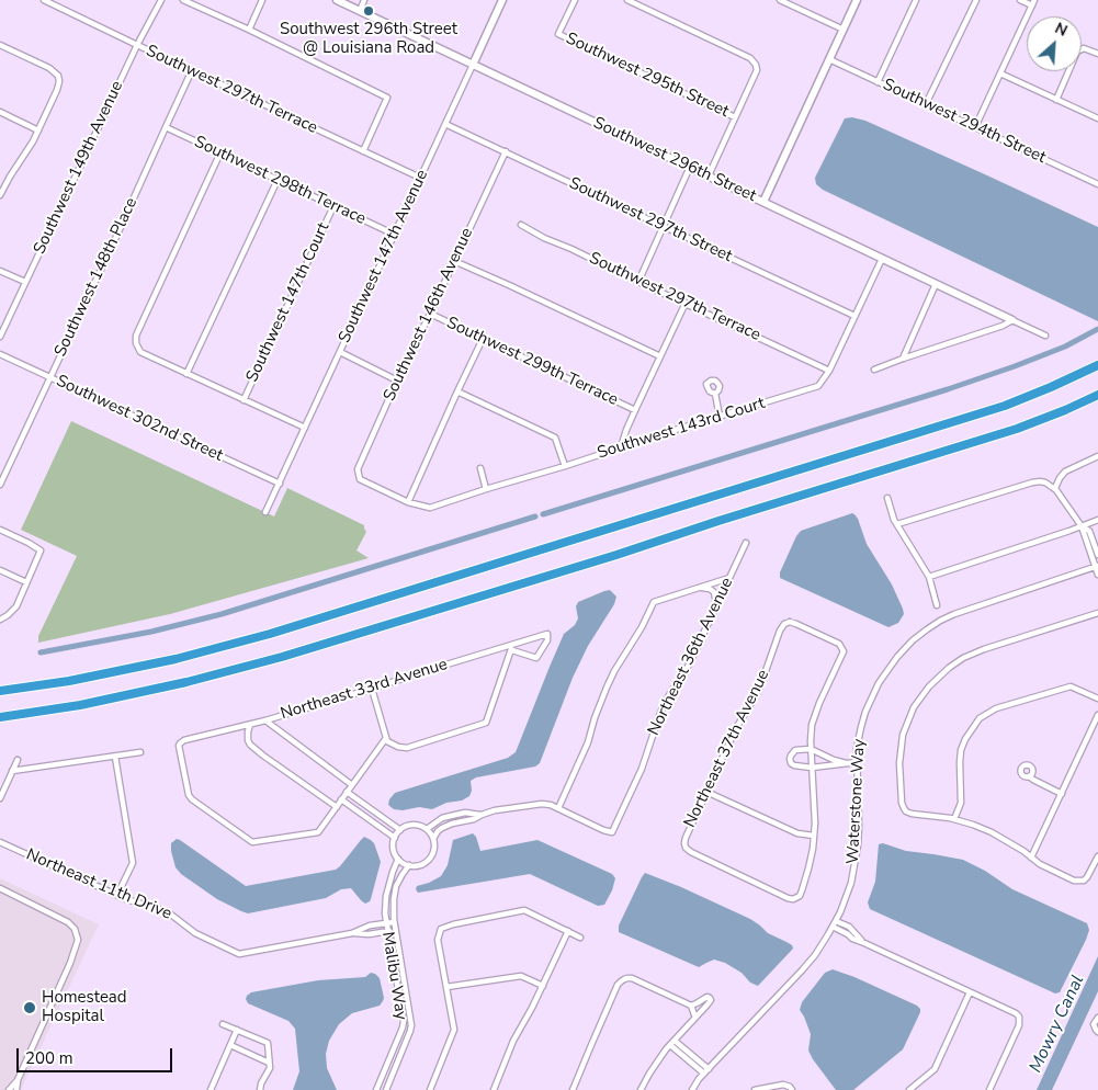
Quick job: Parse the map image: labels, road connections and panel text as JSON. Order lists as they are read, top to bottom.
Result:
{
  "streets": {
    "street": [
      "Southwest 295th Street",
      "Southwest 297th Terrace",
      "Southwest 294th Street",
      "Southwest 296th Street",
      "Southwest 149th Avenue",
      "Southwest 298th Terrace",
      "Southwest 297th Street",
      "Southwest 147th Avenue",
      "Southwest 148th Place",
      "Southwest 147th Court",
      "Southwest 146th Avenue",
      "Southwest 299th Terrace",
      "Southwest 302nd Street",
      "Southwest 143rd Court",
      "Northeast 36th Avenue",
      "Northeast 33rd Avenue",
      "Northeast 37th Avenue",
      "Waterstone Way",
      "Northeast 11th Drive",
      "Malibu Way"
    ]
  },
  "crossings": [
    ["Southwest 297th Terrace", "Southwest 149th Avenue"],
    ["Southwest 297th Terrace", "Southwest 147th Avenue"],
    ["Southwest 297th Terrace", "Southwest 148th Place"],
    ["Southwest 297th Terrace", "Southwest 143rd Court"],
    ["Southwest 296th Street", "Southwest 147th Avenue"],
    ["Southwest 296th Street", "Southwest 143rd Court"],
    ["Southwest 298th Terrace", "Southwest 147th Avenue"],
    ["Southwest 298th Terrace", "Southwest 148th Place"],
    ["Southwest 298th Terrace", "Southwest 147th Court"],
    ["Southwest 297th Street", "Southwest 147th Avenue"],
    ["Southwest 297th Street", "Southwest 146th Avenue"],
    ["Southwest 297th Street", "Southwest 143rd Court"],
    ["Southwest 147th Avenue", "Southwest 302nd Street"],
    ["Southwest 148th Place", "Southwest 302nd Street"],
    ["Southwest 146th Avenue", "Southwest 299th Terrace"],
    ["Southwest 146th Avenue", "Southwest 143rd Court"],
    ["Northeast 11th Drive", "Malibu Way"]
  ],
  "water": ["Mowry Canal"],
  "places": ["Southwest 296th Street @ Louisiana Road", "Homestead Hospital"],
  "scale_bar": "200 m",
  "north": "top right"
}
